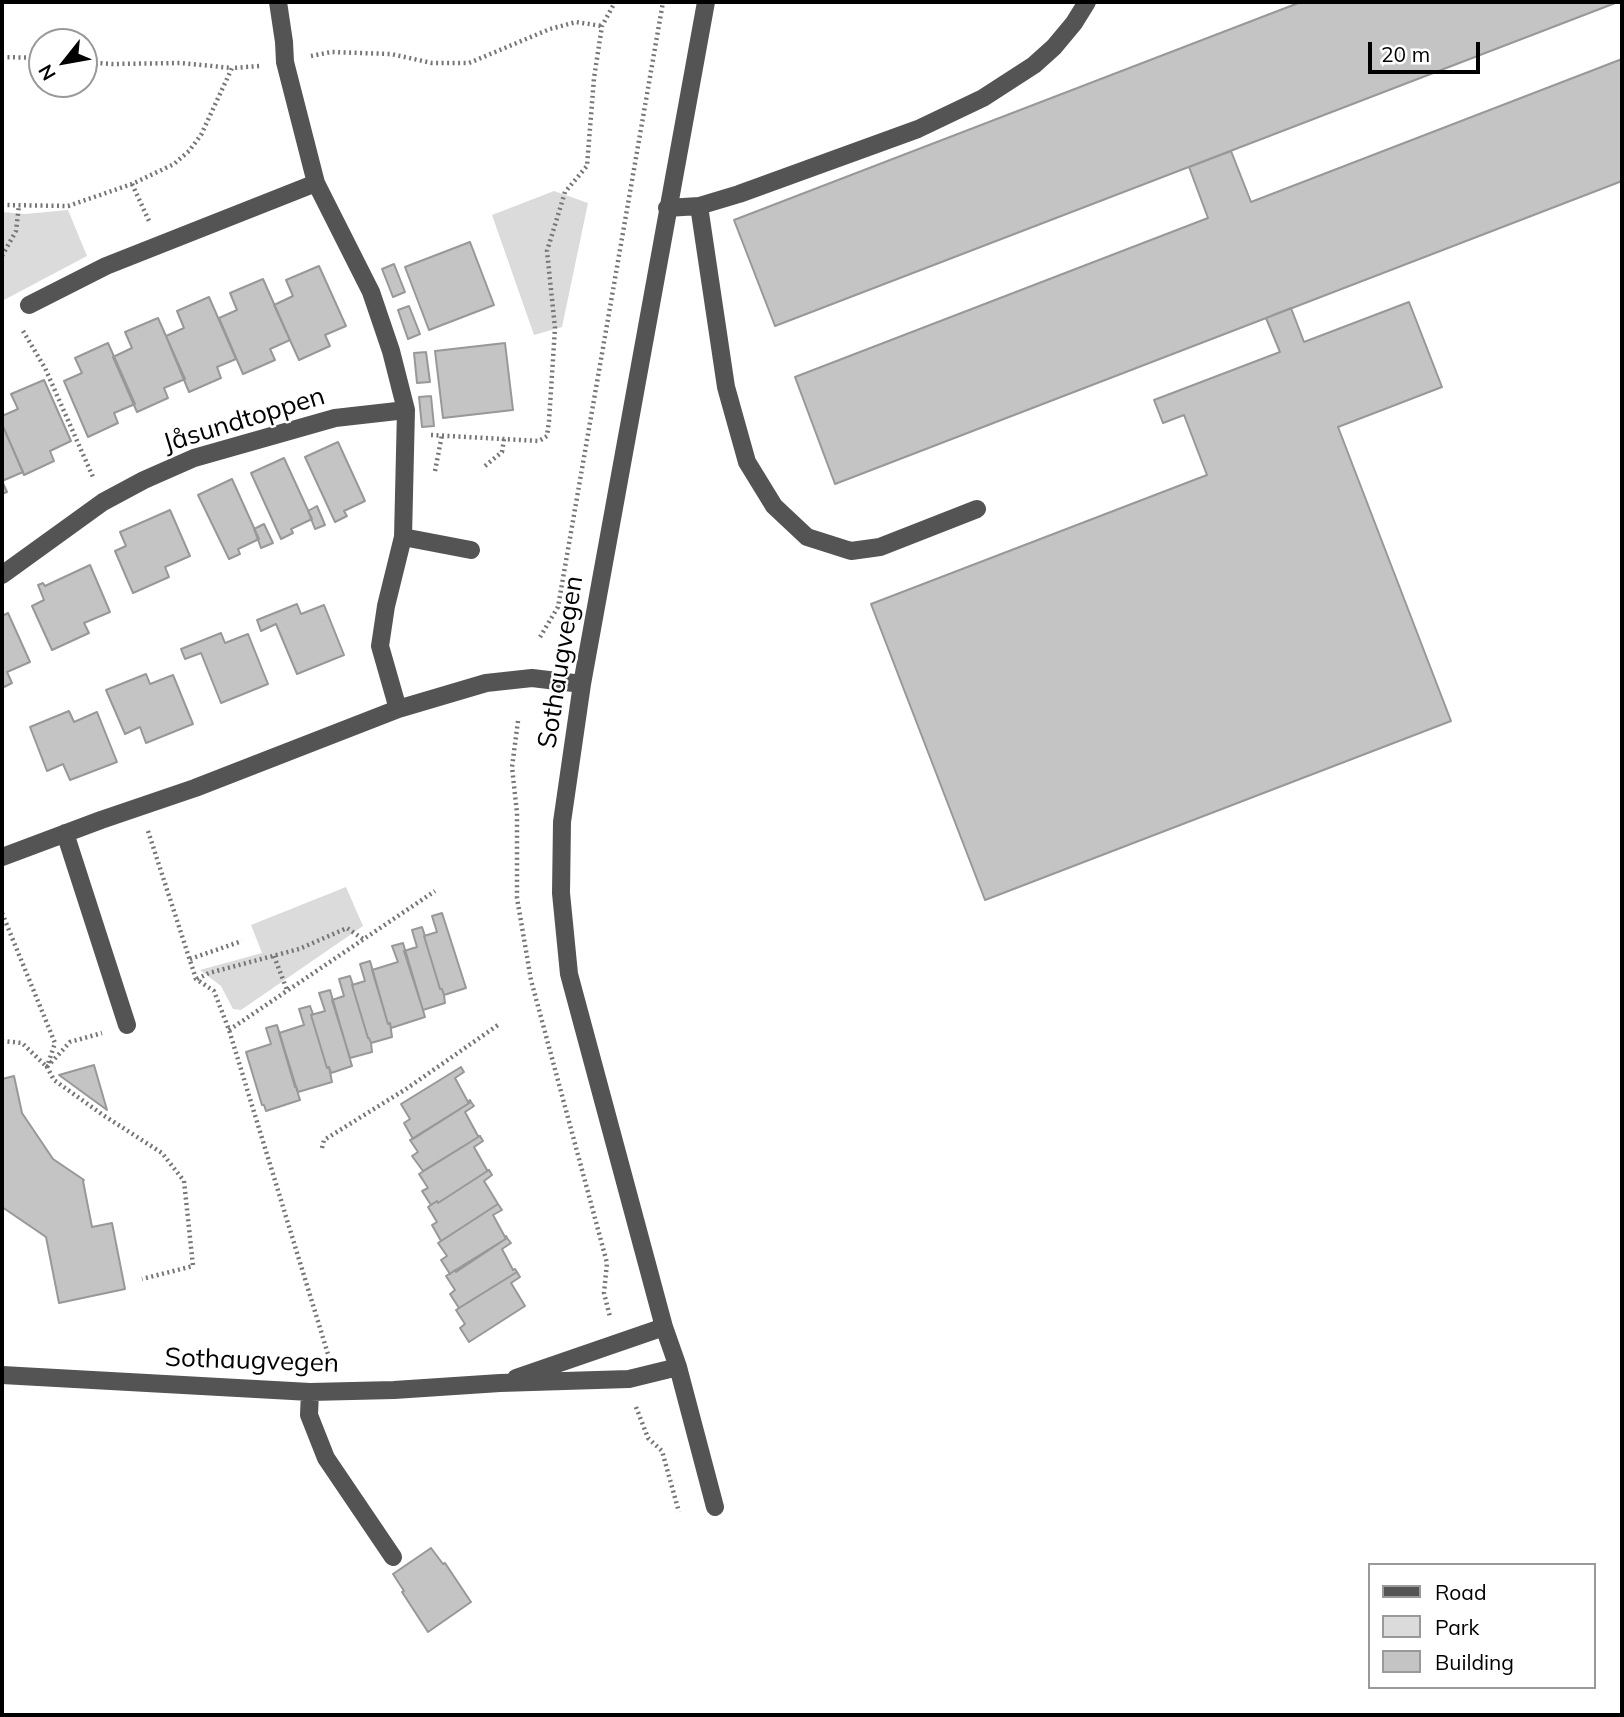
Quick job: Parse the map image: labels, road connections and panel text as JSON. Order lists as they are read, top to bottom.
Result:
{
  "streets": {
    "street": ["Jåsundtoppen", "Sothaugvegen"]
  },
  "legend": ["Road", "Park", "Building"],
  "scale_bar": "20 m",
  "north": "bottom left"
}
